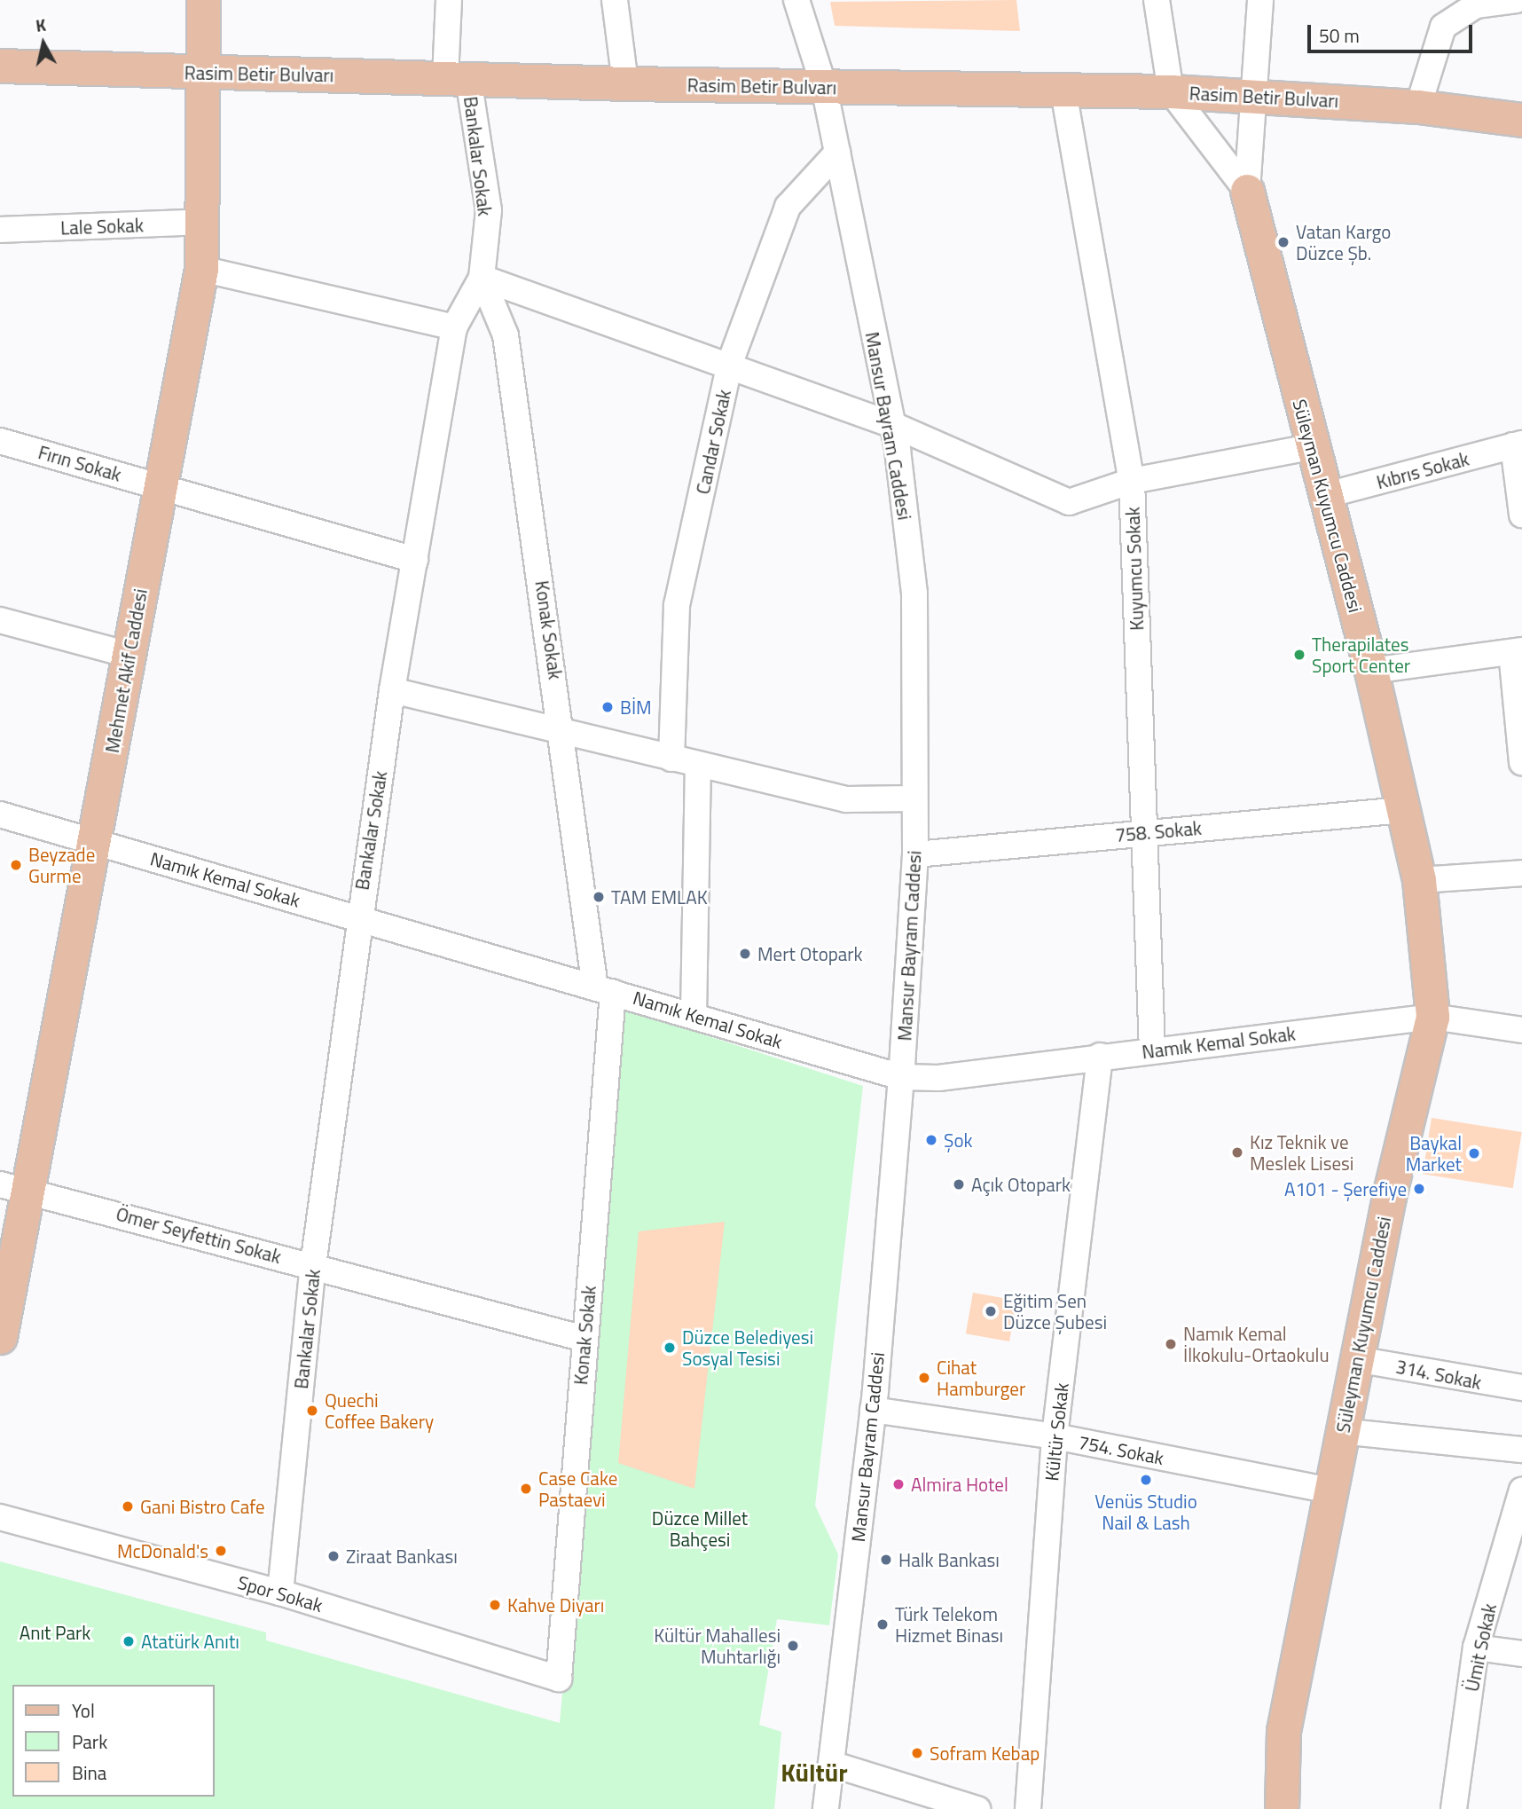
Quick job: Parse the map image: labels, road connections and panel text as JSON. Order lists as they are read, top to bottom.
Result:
{
  "streets": {
    "main road": ["Rasim Betir Bulvarı", "Süleyman Kuyumcu Caddesi", "Mehmet Akif Caddesi"],
    "street": [
      "Bankalar Sokak",
      "Lale Sokak",
      "Mansur Bayram Caddesi",
      "Candar Sokak",
      "Fırın Sokak",
      "Kıbrıs Sokak",
      "Kuyumcu Sokak",
      "Konak Sokak",
      "758. Sokak",
      "Namık Kemal Sokak",
      "Ömer Seyfettin Sokak",
      "314. Sokak",
      "Kültür Sokak",
      "754. Sokak",
      "Spor Sokak",
      "Ümit Sokak"
    ]
  },
  "crossings": [
    ["Rasim Betir Bulvarı", "Bankalar Sokak"],
    ["Rasim Betir Bulvarı", "Mansur Bayram Caddesi"],
    ["Rasim Betir Bulvarı", "Kuyumcu Sokak"],
    ["Rasim Betir Bulvarı", "Mehmet Akif Caddesi"],
    ["Bankalar Sokak", "Fırın Sokak"],
    ["Bankalar Sokak", "Konak Sokak"],
    ["Bankalar Sokak", "Namık Kemal Sokak"],
    ["Bankalar Sokak", "Ömer Seyfettin Sokak"],
    ["Bankalar Sokak", "Spor Sokak"],
    ["Lale Sokak", "Mehmet Akif Caddesi"],
    ["Mansur Bayram Caddesi", "Candar Sokak"],
    ["Mansur Bayram Caddesi", "758. Sokak"],
    ["Mansur Bayram Caddesi", "Namık Kemal Sokak"],
    ["Mansur Bayram Caddesi", "754. Sokak"],
    ["Fırın Sokak", "Mehmet Akif Caddesi"],
    ["Kıbrıs Sokak", "Süleyman Kuyumcu Caddesi"],
    ["Süleyman Kuyumcu Caddesi", "758. Sokak"],
    ["Süleyman Kuyumcu Caddesi", "Namık Kemal Sokak"],
    ["Süleyman Kuyumcu Caddesi", "314. Sokak"],
    ["Süleyman Kuyumcu Caddesi", "754. Sokak"],
    ["Kuyumcu Sokak", "758. Sokak"],
    ["Kuyumcu Sokak", "Namık Kemal Sokak"],
    ["Konak Sokak", "Namık Kemal Sokak"],
    ["Konak Sokak", "Ömer Seyfettin Sokak"],
    ["Konak Sokak", "Spor Sokak"],
    ["Mehmet Akif Caddesi", "Namık Kemal Sokak"],
    ["Mehmet Akif Caddesi", "Ömer Seyfettin Sokak"],
    ["Namık Kemal Sokak", "Kültür Sokak"],
    ["Kültür Sokak", "754. Sokak"]
  ],
  "districts": ["Kültür"],
  "parks": ["Düzce Millet Bahçesi", "Anıt Park"],
  "places": [
    "Vatan Kargo Düzce Şb.",
    "Therapilates Sport Center",
    "BİM",
    "Beyzade Gurme",
    "TAM EMLAK",
    "Mert Otopark",
    "Şok",
    "Kız Teknik ve Meslek Lisesi",
    "Baykal Market",
    "Açık Otopark",
    "A101 - Şerefiye",
    "Eğitim Sen Düzce Şubesi",
    "Namık Kemal İlkokulu-Ortaokulu",
    "Düzce Belediyesi Sosyal Tesisi",
    "Cihat Hamburger",
    "Quechi Coffee Bakery",
    "Venüs Studio Nail & Lash",
    "Almira Hotel",
    "Case Cake Pastaevi",
    "Gani Bistro Cafe",
    "McDonald's",
    "Ziraat Bankası",
    "Halk Bankası",
    "Kahve Diyarı",
    "Türk Telekom Hizmet Binası",
    "Atatürk Anıtı",
    "Kültür Mahallesi Muhtarlığı",
    "Sofram Kebap"
  ],
  "legend": ["Yol", "Park", "Bina"],
  "scale_bar": "50 m",
  "north": "top"
}
